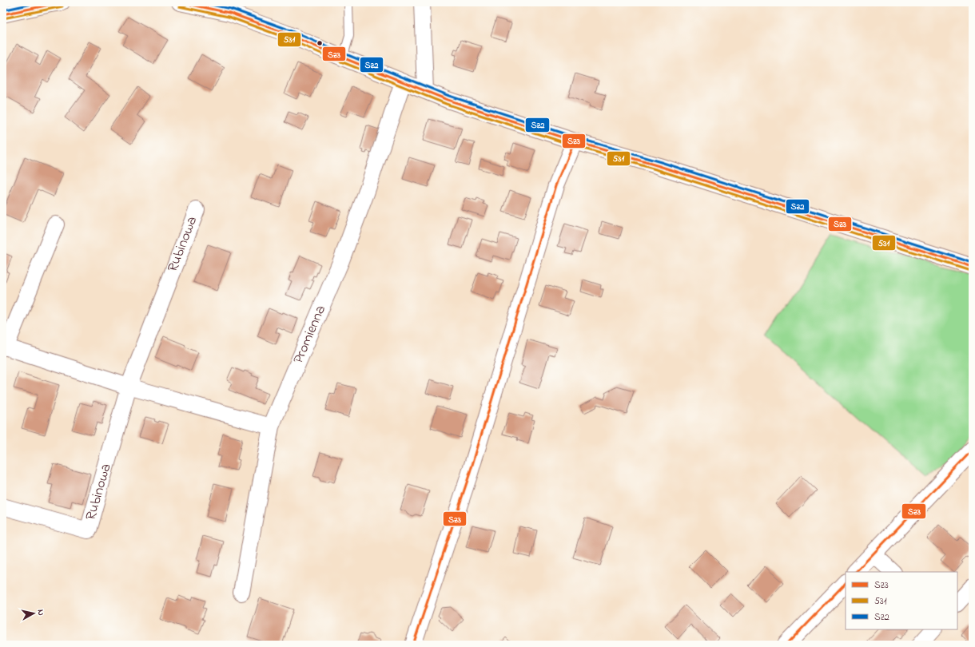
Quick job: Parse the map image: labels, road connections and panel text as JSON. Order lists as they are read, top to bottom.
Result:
{
  "streets": {
    "street": ["Rubinowa", "Promienna"]
  },
  "lines": ["transit line Sz3", "transit line Sz2", "transit line 531"],
  "legend": ["Sz3", "531", "Sz2"],
  "north": "right"
}
